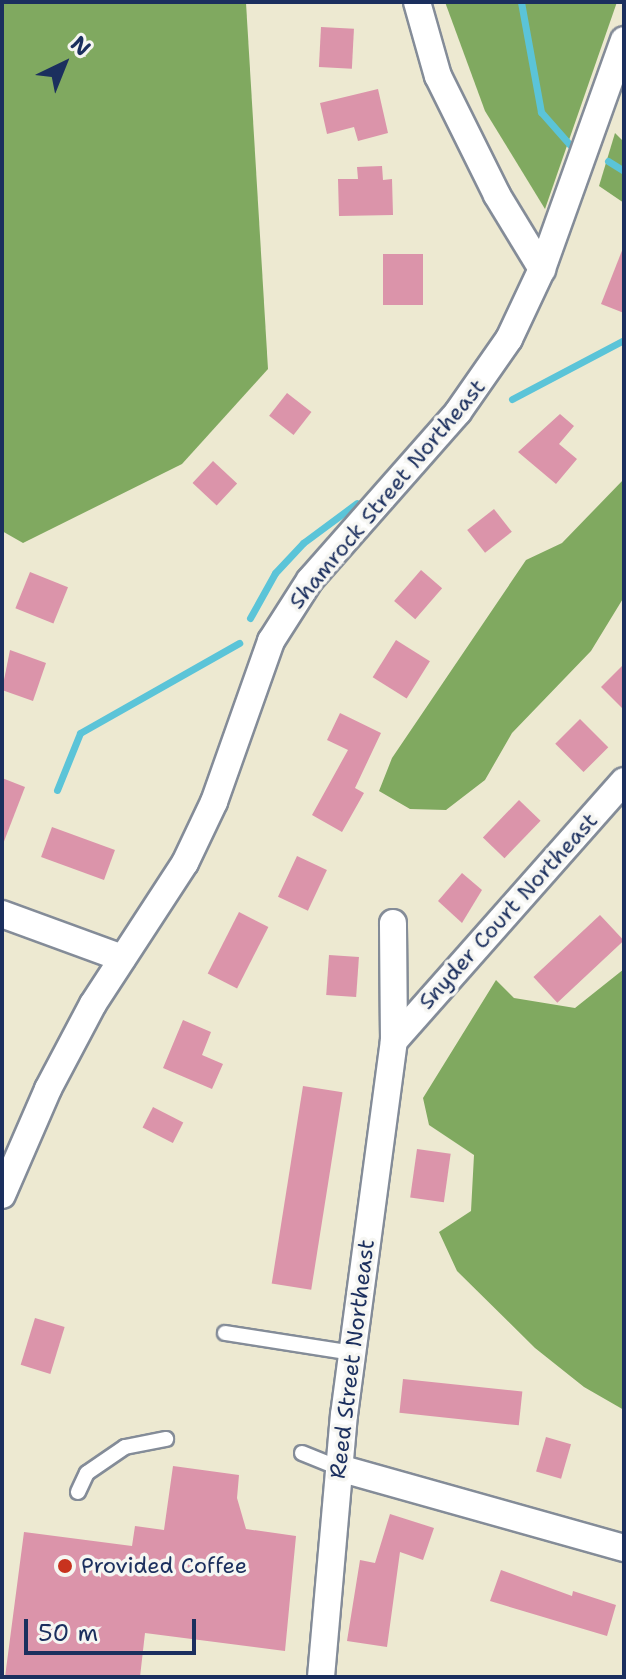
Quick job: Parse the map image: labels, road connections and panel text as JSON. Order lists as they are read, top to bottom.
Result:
{
  "streets": {
    "street": ["Shamrock Street Northeast", "Snyder Court Northeast", "Reed Street Northeast"]
  },
  "crossings": [
    ["Snyder Court Northeast", "Reed Street Northeast"]
  ],
  "places": ["Provided Coffee"],
  "scale_bar": "50 m",
  "north": "top right"
}
